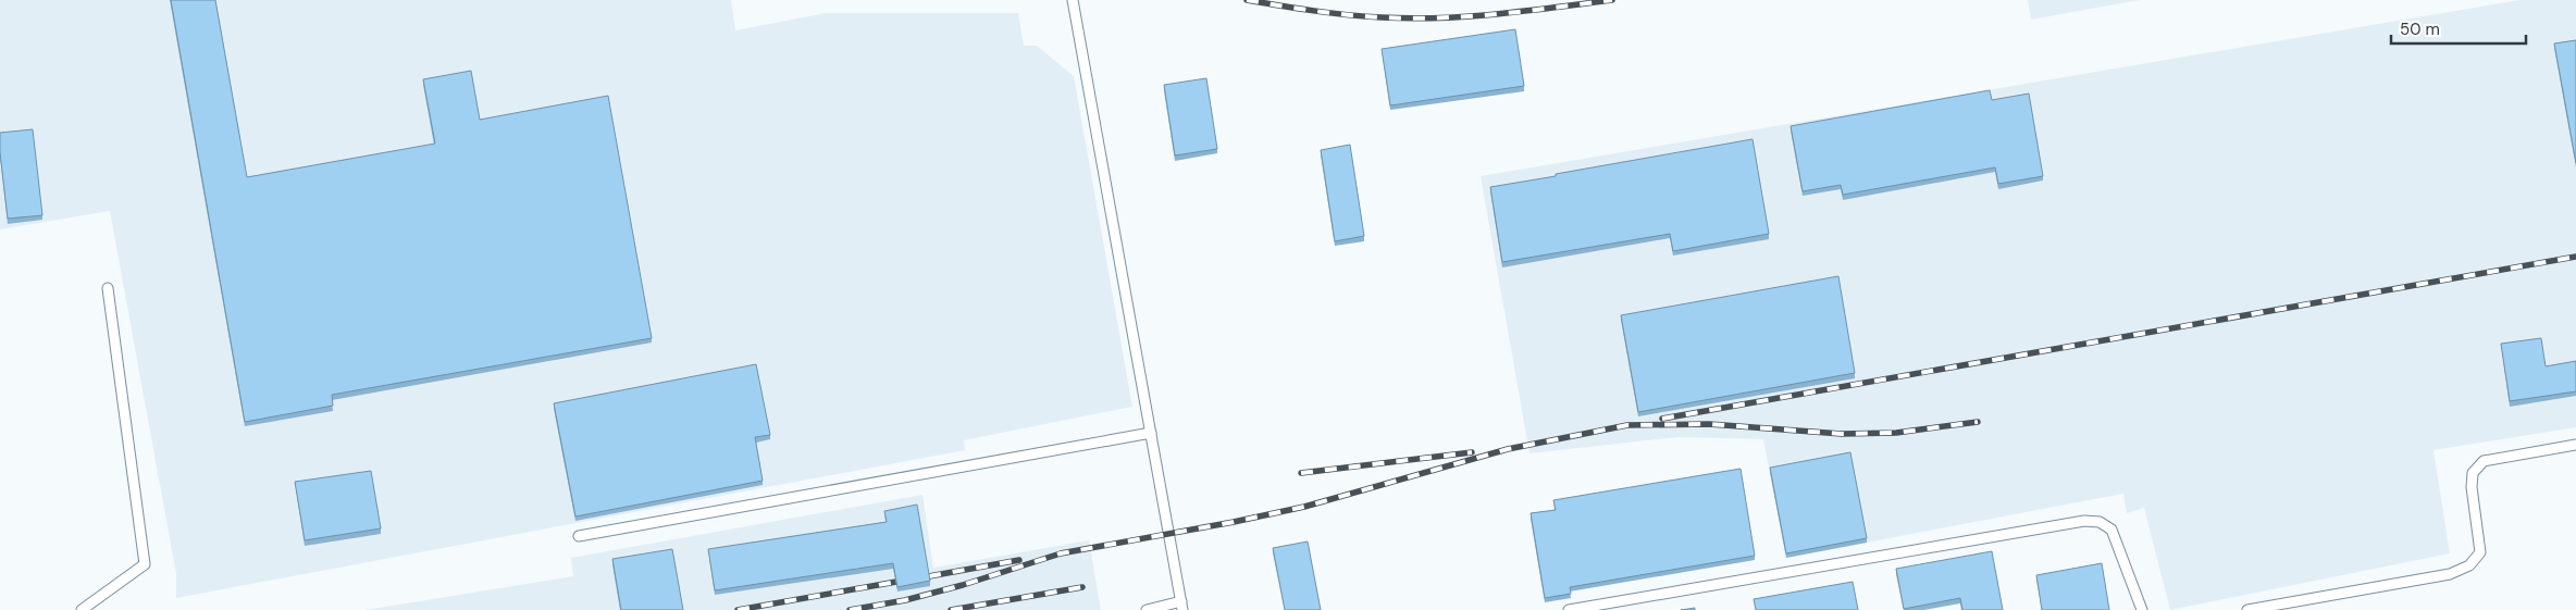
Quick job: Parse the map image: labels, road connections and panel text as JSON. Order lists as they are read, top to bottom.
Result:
{
  "scale_bar": "50 m"
}
